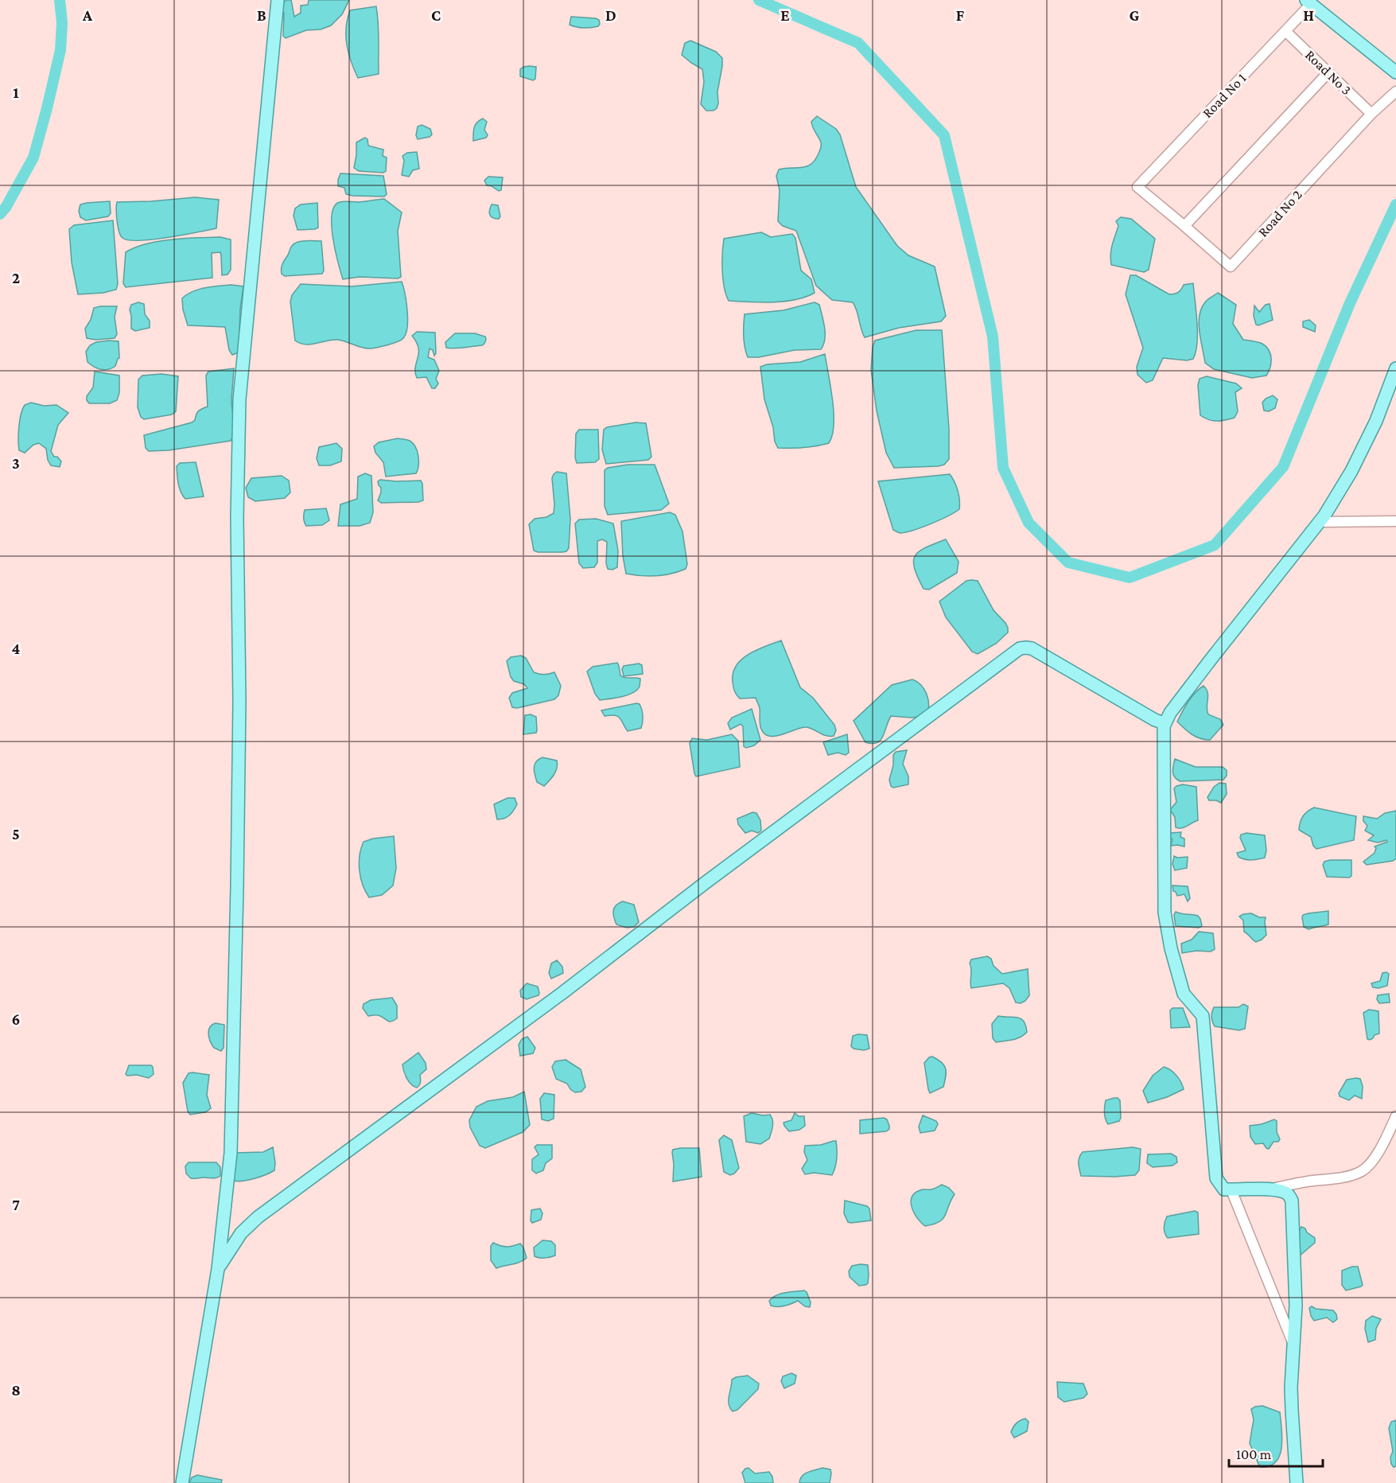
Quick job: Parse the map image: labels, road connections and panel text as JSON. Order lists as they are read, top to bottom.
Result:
{
  "streets": {
    "street": ["Road No 3", "Road No 1", "Road No 2"]
  },
  "crossings": [
    ["Road No 3", "Road No 1"],
    ["Road No 3", "Road No 2"],
    ["Road No 1", "Road No 2"]
  ],
  "scale_bar": "100 m",
  "grid": {
    "columns": [
      "A",
      "B",
      "C",
      "D",
      "E",
      "F",
      "G",
      "H"
    ],
    "rows": [
      "1",
      "2",
      "3",
      "4",
      "5",
      "6",
      "7",
      "8"
    ]
  }
}
